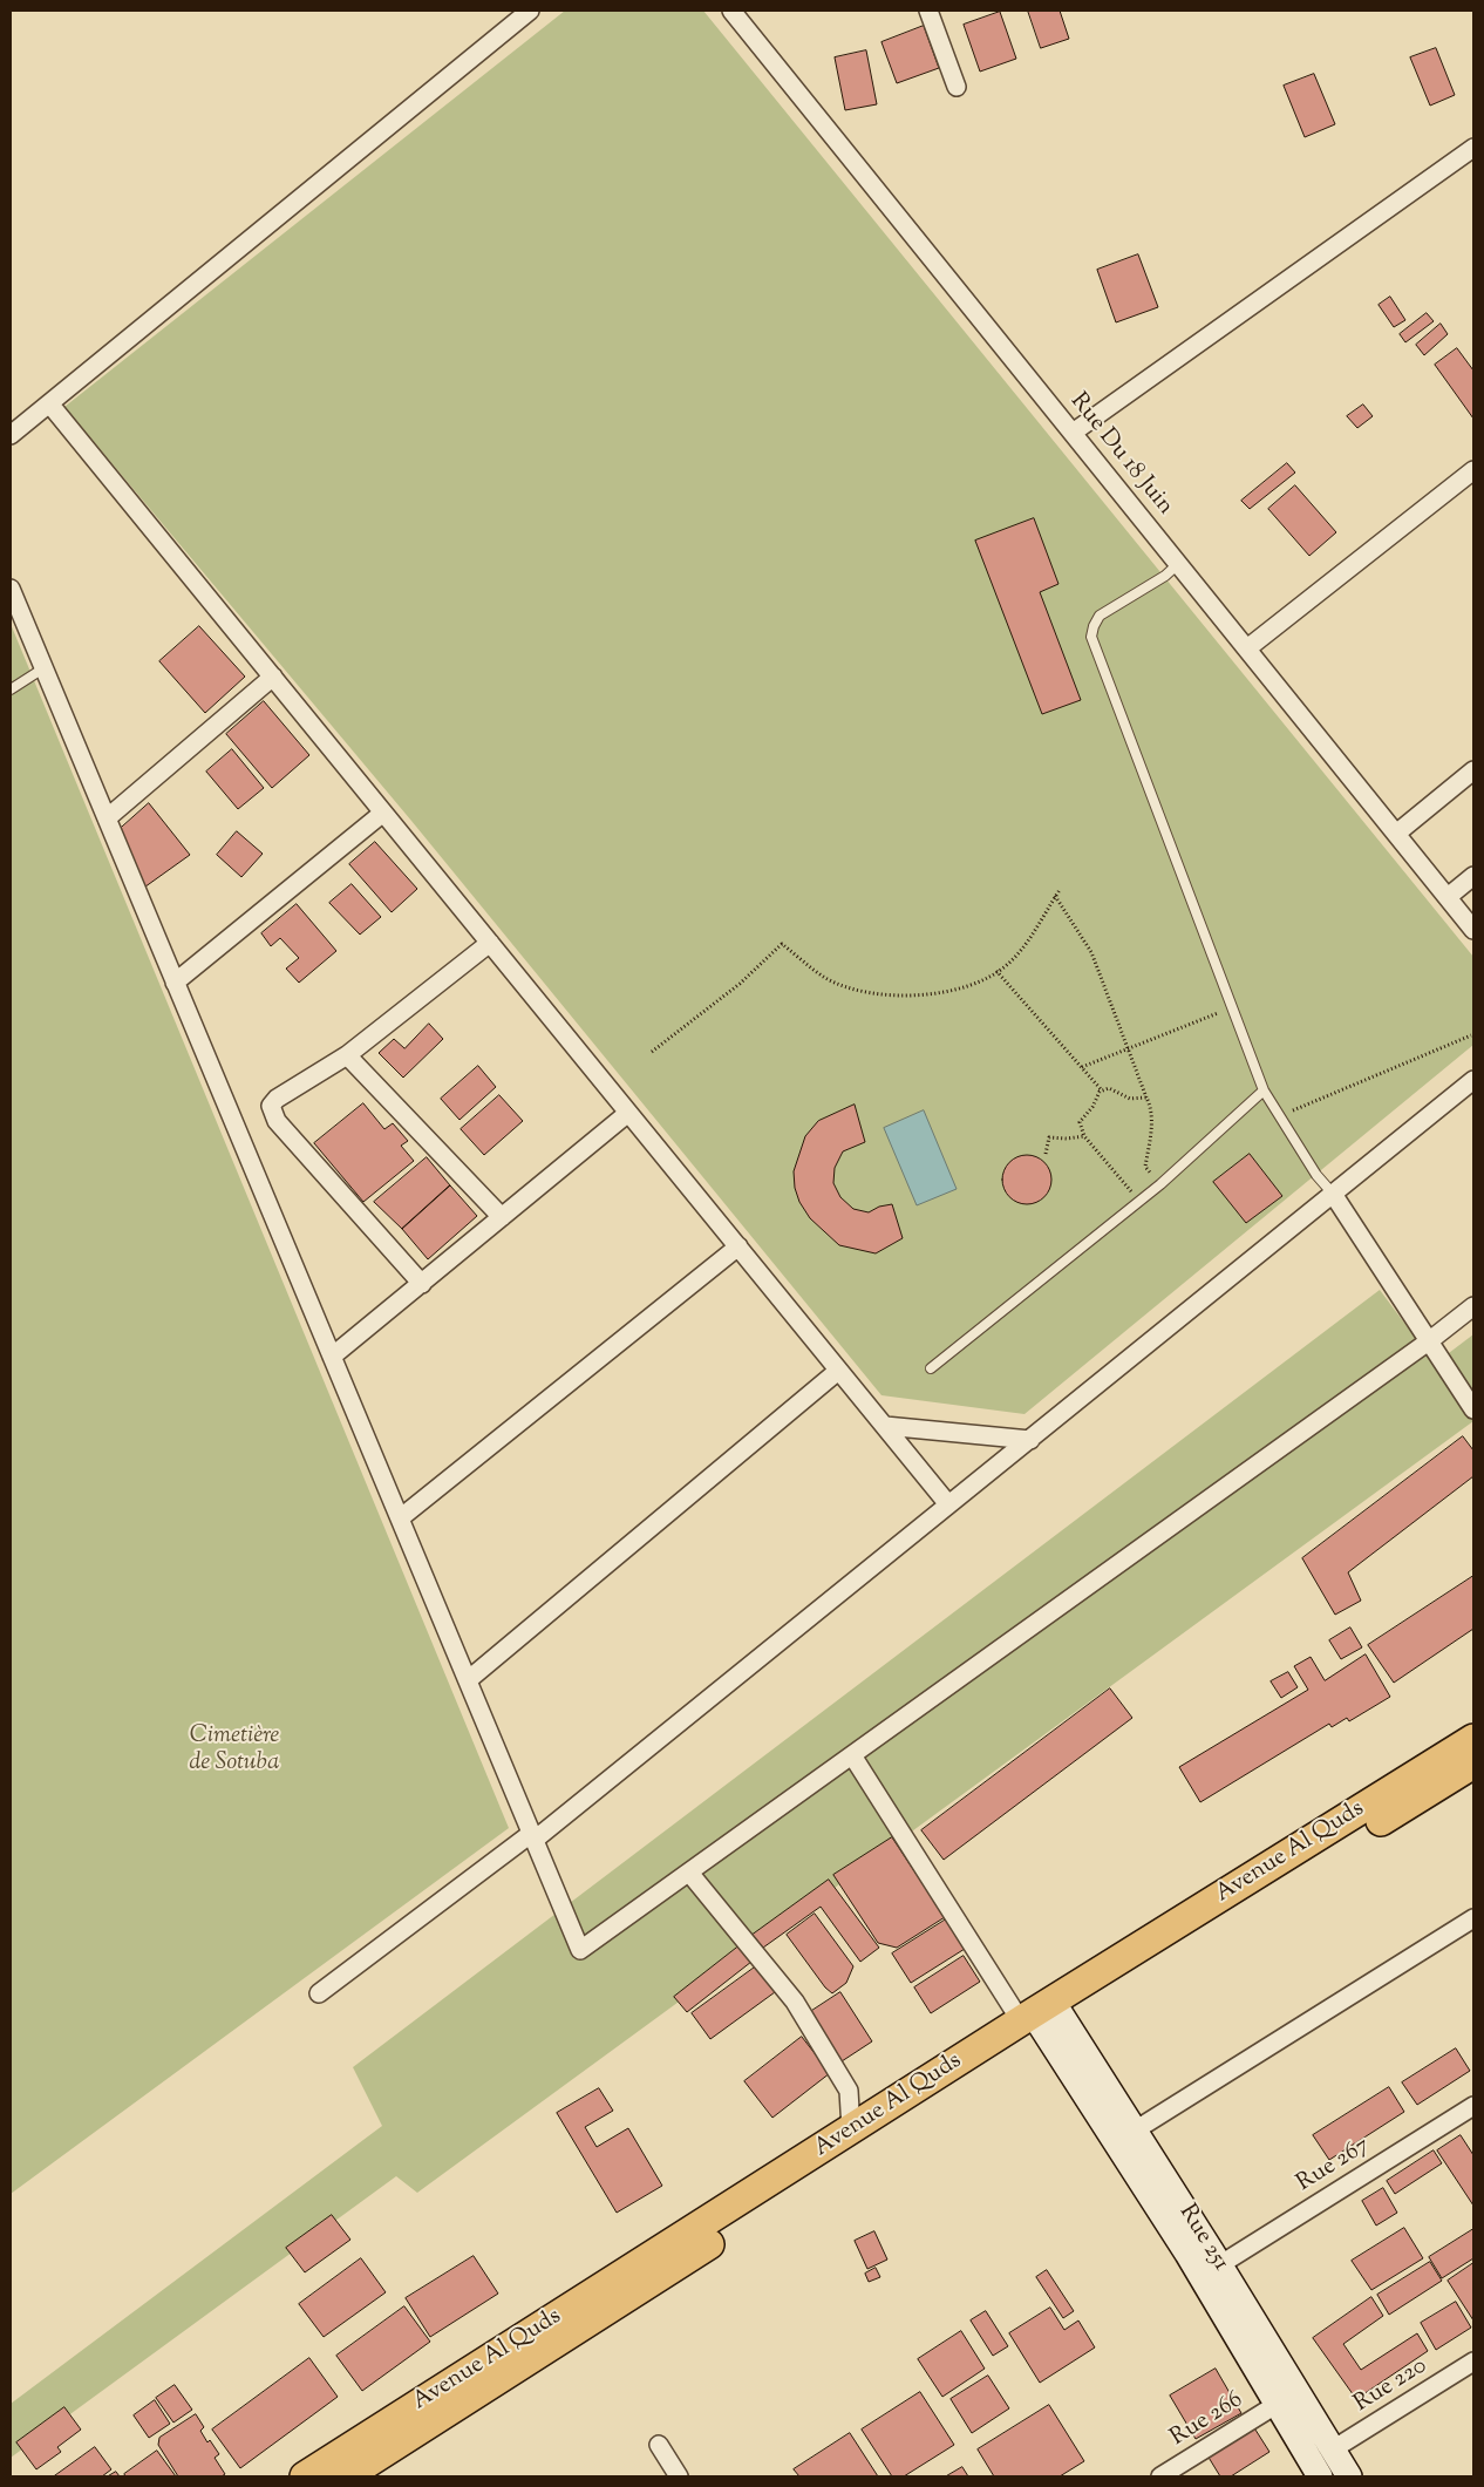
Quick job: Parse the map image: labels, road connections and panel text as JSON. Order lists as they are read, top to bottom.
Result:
{
  "streets": {
    "main road": ["Avenue Al Quds", "Rue 251"],
    "street": [
      "Rue Du 18 Juin",
      "Rue 267",
      "Rue 220",
      "Rue 266"
    ]
  },
  "crossings": [
    ["Avenue Al Quds", "Rue 251"],
    ["Rue 267", "Rue 251"],
    ["Rue 251", "Rue 220"],
    ["Rue 251", "Rue 266"]
  ],
  "parks": ["Cimetière de Sotuba"]
}
